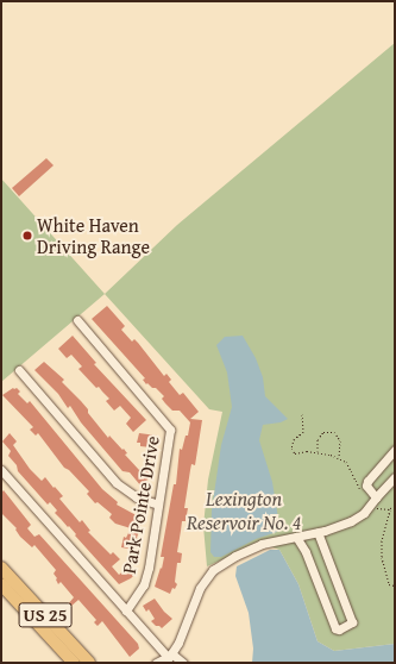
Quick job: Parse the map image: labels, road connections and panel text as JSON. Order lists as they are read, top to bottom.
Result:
{
  "streets": {
    "highway": ["US 25"],
    "street": ["Park Pointe Drive"]
  },
  "water": ["Lexington Reservoir No. 4"],
  "places": ["White Haven Driving Range"]
}
